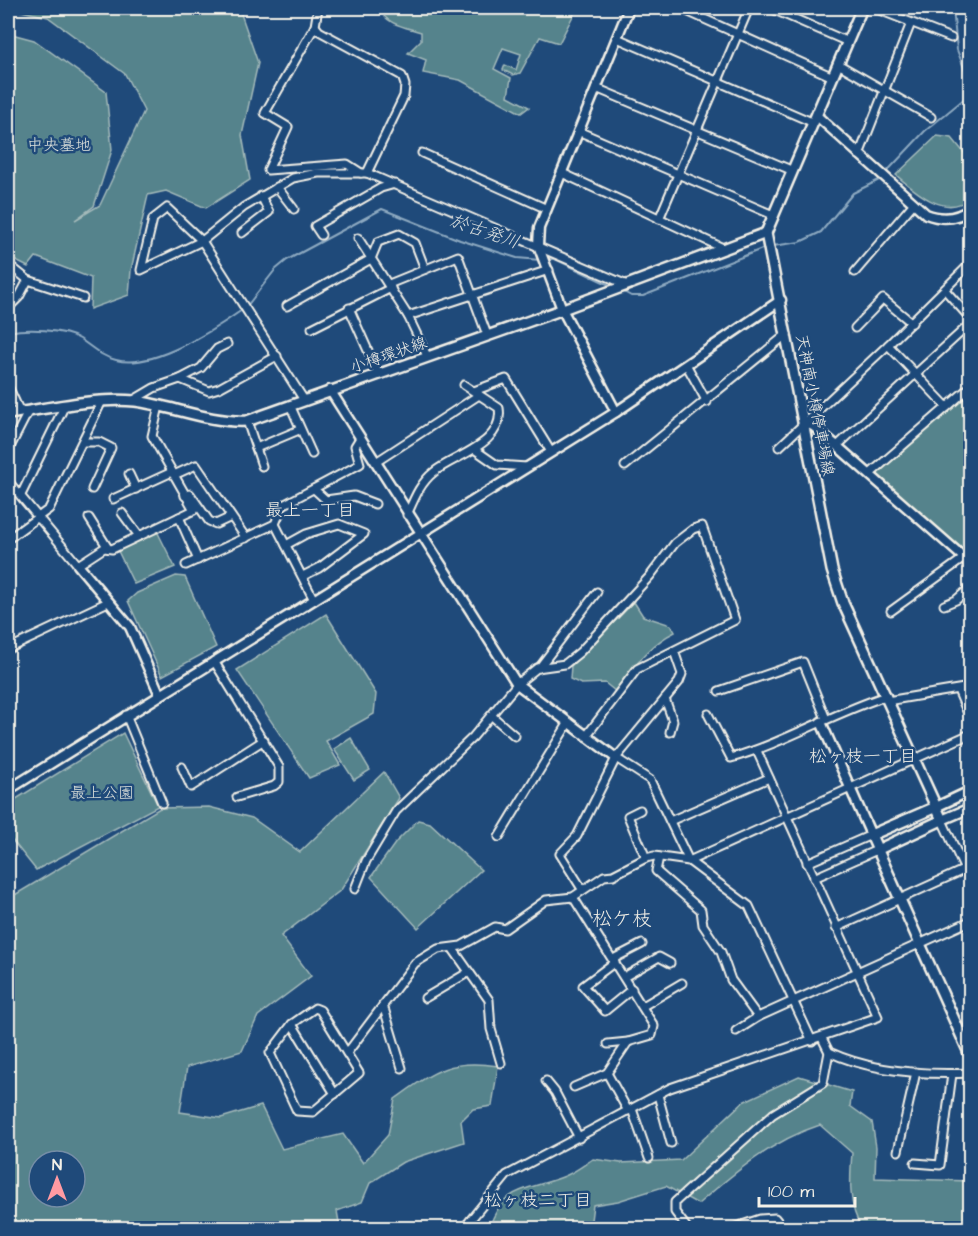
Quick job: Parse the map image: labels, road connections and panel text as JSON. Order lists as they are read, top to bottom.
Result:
{
  "streets": {
    "main road": ["小樽環状線", "天神南小樽停車場線"]
  },
  "crossings": [
    ["小樽環状線", "天神南小樽停車場線"]
  ],
  "districts": [
    "最上一丁目",
    "松ヶ枝一丁目",
    "松ケ枝",
    "松ヶ枝二丁目"
  ],
  "water": ["於古発川"],
  "parks": ["中央墓地", "最上公園"],
  "scale_bar": "100 m",
  "north": "top"
}
